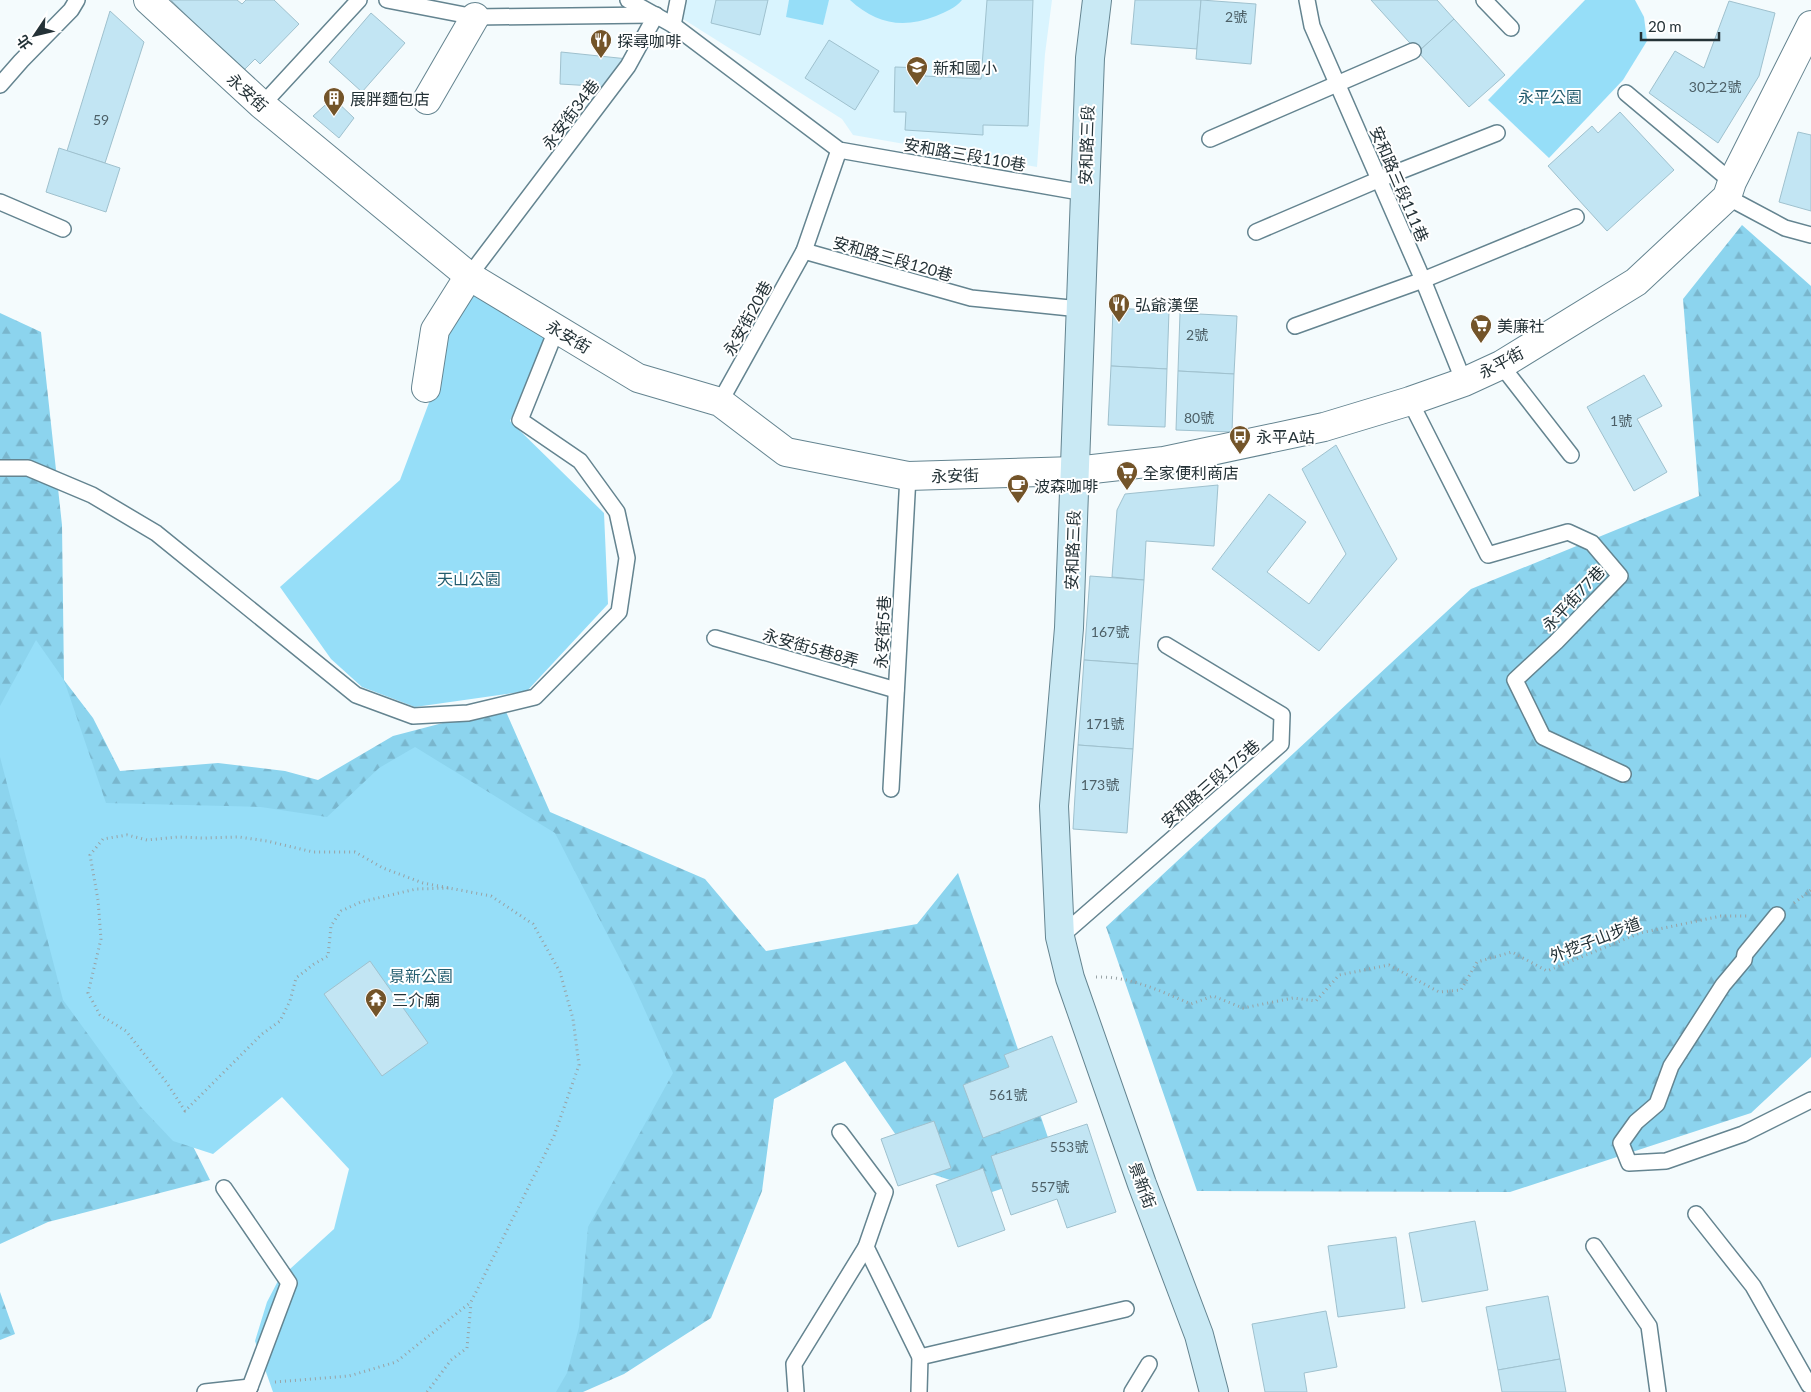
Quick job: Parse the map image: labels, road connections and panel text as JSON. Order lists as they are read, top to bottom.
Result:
{
  "streets": {
    "main road": ["安和路三段", "景新街"],
    "street": ["永安街", "永平街"],
    "lane": [
      "永安街34巷",
      "安和路三段110巷",
      "安和路三段111巷",
      "安和路三段120巷",
      "永安街20巷",
      "永平街77巷",
      "永安街5巷",
      "永安街5巷8弄",
      "安和路三段175巷"
    ],
    "path": ["外挖子山步道"]
  },
  "crossings": [
    ["永安街", "永安街34巷"],
    ["永安街", "安和路三段"],
    ["永安街", "永安街20巷"],
    ["永安街", "永平街"],
    ["永安街", "永安街5巷"],
    ["安和路三段", "安和路三段110巷"],
    ["安和路三段", "安和路三段120巷"],
    ["安和路三段", "永平街"],
    ["安和路三段", "安和路三段175巷"],
    ["安和路三段", "外挖子山步道"],
    ["安和路三段", "景新街"],
    ["安和路三段110巷", "安和路三段120巷"],
    ["安和路三段111巷", "永平街"],
    ["安和路三段120巷", "永安街20巷"],
    ["永平街", "永平街77巷"],
    ["永安街5巷", "永安街5巷8弄"],
    ["外挖子山步道", "景新街"]
  ],
  "parks": ["永平公園", "天山公園", "景新公園"],
  "places": {
    "restaurant": ["探尋咖啡", "弘爺漢堡"],
    "school or university": ["新和國小"],
    "building": ["展胖麵包店"],
    "supermarket": ["美廉社", "全家便利商店"],
    "bus stop": ["永平A站"],
    "cafe": ["波森咖啡"],
    "temple": ["三介廟"]
  },
  "house_numbers": [
    "2號",
    "30之2號",
    "59",
    "2號",
    "80號",
    "1號",
    "167號",
    "171號",
    "173號",
    "561號",
    "553號",
    "557號"
  ],
  "scale_bar": "20 m",
  "north": "bottom left"
}
